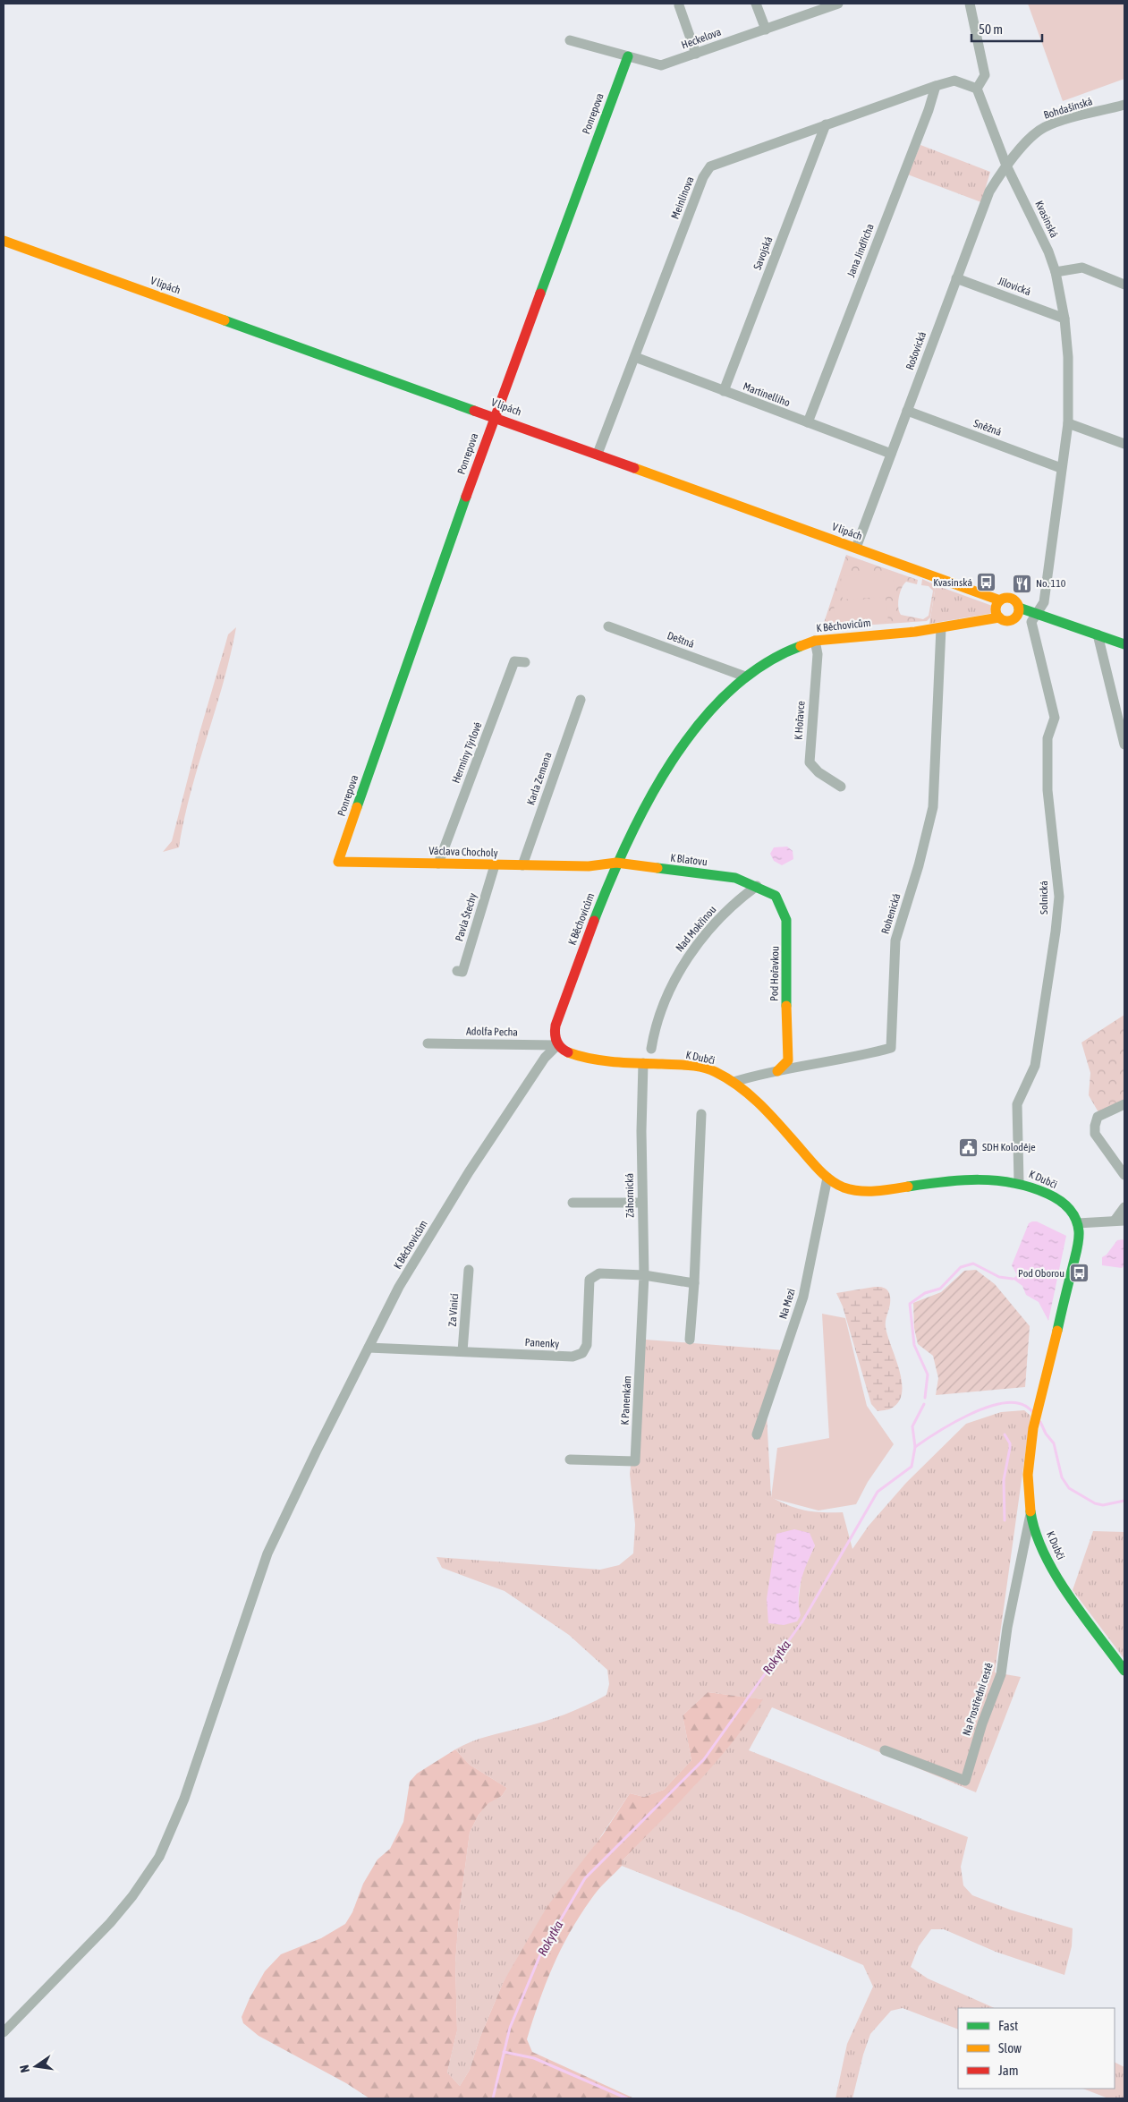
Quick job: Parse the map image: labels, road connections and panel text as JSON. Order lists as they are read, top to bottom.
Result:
{
  "streets": {
    "street": [
      "Heckelova",
      "Bohdašínská",
      "Ponrepova",
      "Meinlinova",
      "Kvasinská",
      "Jana Jindřicha",
      "Savojská",
      "V lipách",
      "Jílovická",
      "Rošovická",
      "Martinelliho",
      "Sněžná",
      "K Běchovicům",
      "Deštná",
      "K Hořavce",
      "Hermíny Týrlové",
      "Karla Zemana",
      "Václava Chocholy",
      "K Blatovu",
      "Solnická",
      "Rohenická",
      "Pavla Štechy",
      "Nad Mokřinou",
      "Pod Hořavkou",
      "Adolfa Pecha",
      "K Dubči",
      "Záhornická",
      "Na Mezi",
      "Za Vinicí",
      "Panenky",
      "K Panenkám",
      "Na Prostřední cestě"
    ]
  },
  "crossings": [
    ["Heckelova", "Ponrepova"],
    ["Bohdašínská", "Kvasinská"],
    ["Bohdašínská", "Rošovická"],
    ["Ponrepova", "V lipách"],
    ["Ponrepova", "Václava Chocholy"],
    ["Meinlinova", "Kvasinská"],
    ["Meinlinova", "Jana Jindřicha"],
    ["Meinlinova", "Savojská"],
    ["Meinlinova", "V lipách"],
    ["Meinlinova", "Martinelliho"],
    ["Kvasinská", "Jílovická"],
    ["Kvasinská", "Rošovická"],
    ["Kvasinská", "Sněžná"],
    ["Kvasinská", "Solnická"],
    ["Jana Jindřicha", "Martinelliho"],
    ["Savojská", "Martinelliho"],
    ["V lipách", "Rošovická"],
    ["V lipách", "K Běchovicům"],
    ["Jílovická", "Rošovická"],
    ["Rošovická", "Martinelliho"],
    ["Rošovická", "Sněžná"],
    ["K Běchovicům", "Deštná"],
    ["K Běchovicům", "K Hořavce"],
    ["K Běchovicům", "K Blatovu"],
    ["K Běchovicům", "Rohenická"],
    ["K Běchovicům", "Adolfa Pecha"],
    ["K Běchovicům", "K Dubči"],
    ["K Běchovicům", "Panenky"],
    ["Hermíny Týrlové", "Václava Chocholy"],
    ["Karla Zemana", "Václava Chocholy"],
    ["Václava Chocholy", "K Blatovu"],
    ["Václava Chocholy", "Pavla Štechy"],
    ["K Blatovu", "Nad Mokřinou"],
    ["K Blatovu", "Pod Hořavkou"],
    ["Solnická", "K Dubči"],
    ["Rohenická", "Pod Hořavkou"],
    ["Rohenická", "K Dubči"],
    ["Nad Mokřinou", "Pod Hořavkou"],
    ["Adolfa Pecha", "K Dubči"],
    ["K Dubči", "Záhornická"],
    ["K Dubči", "Na Mezi"],
    ["K Dubči", "Na Prostřední cestě"],
    ["Záhornická", "Panenky"],
    ["Záhornická", "K Panenkám"],
    ["Za Vinicí", "Panenky"],
    ["Panenky", "K Panenkám"]
  ],
  "water": ["Rokytka"],
  "places": {
    "bus stop": ["Kvasinská", "Pod Oborou"],
    "restaurant": ["No. 110"],
    "public building": ["SDH Koloděje"]
  },
  "legend": ["Fast", "Slow", "Jam"],
  "scale_bar": "50 m",
  "north": "left"
}
